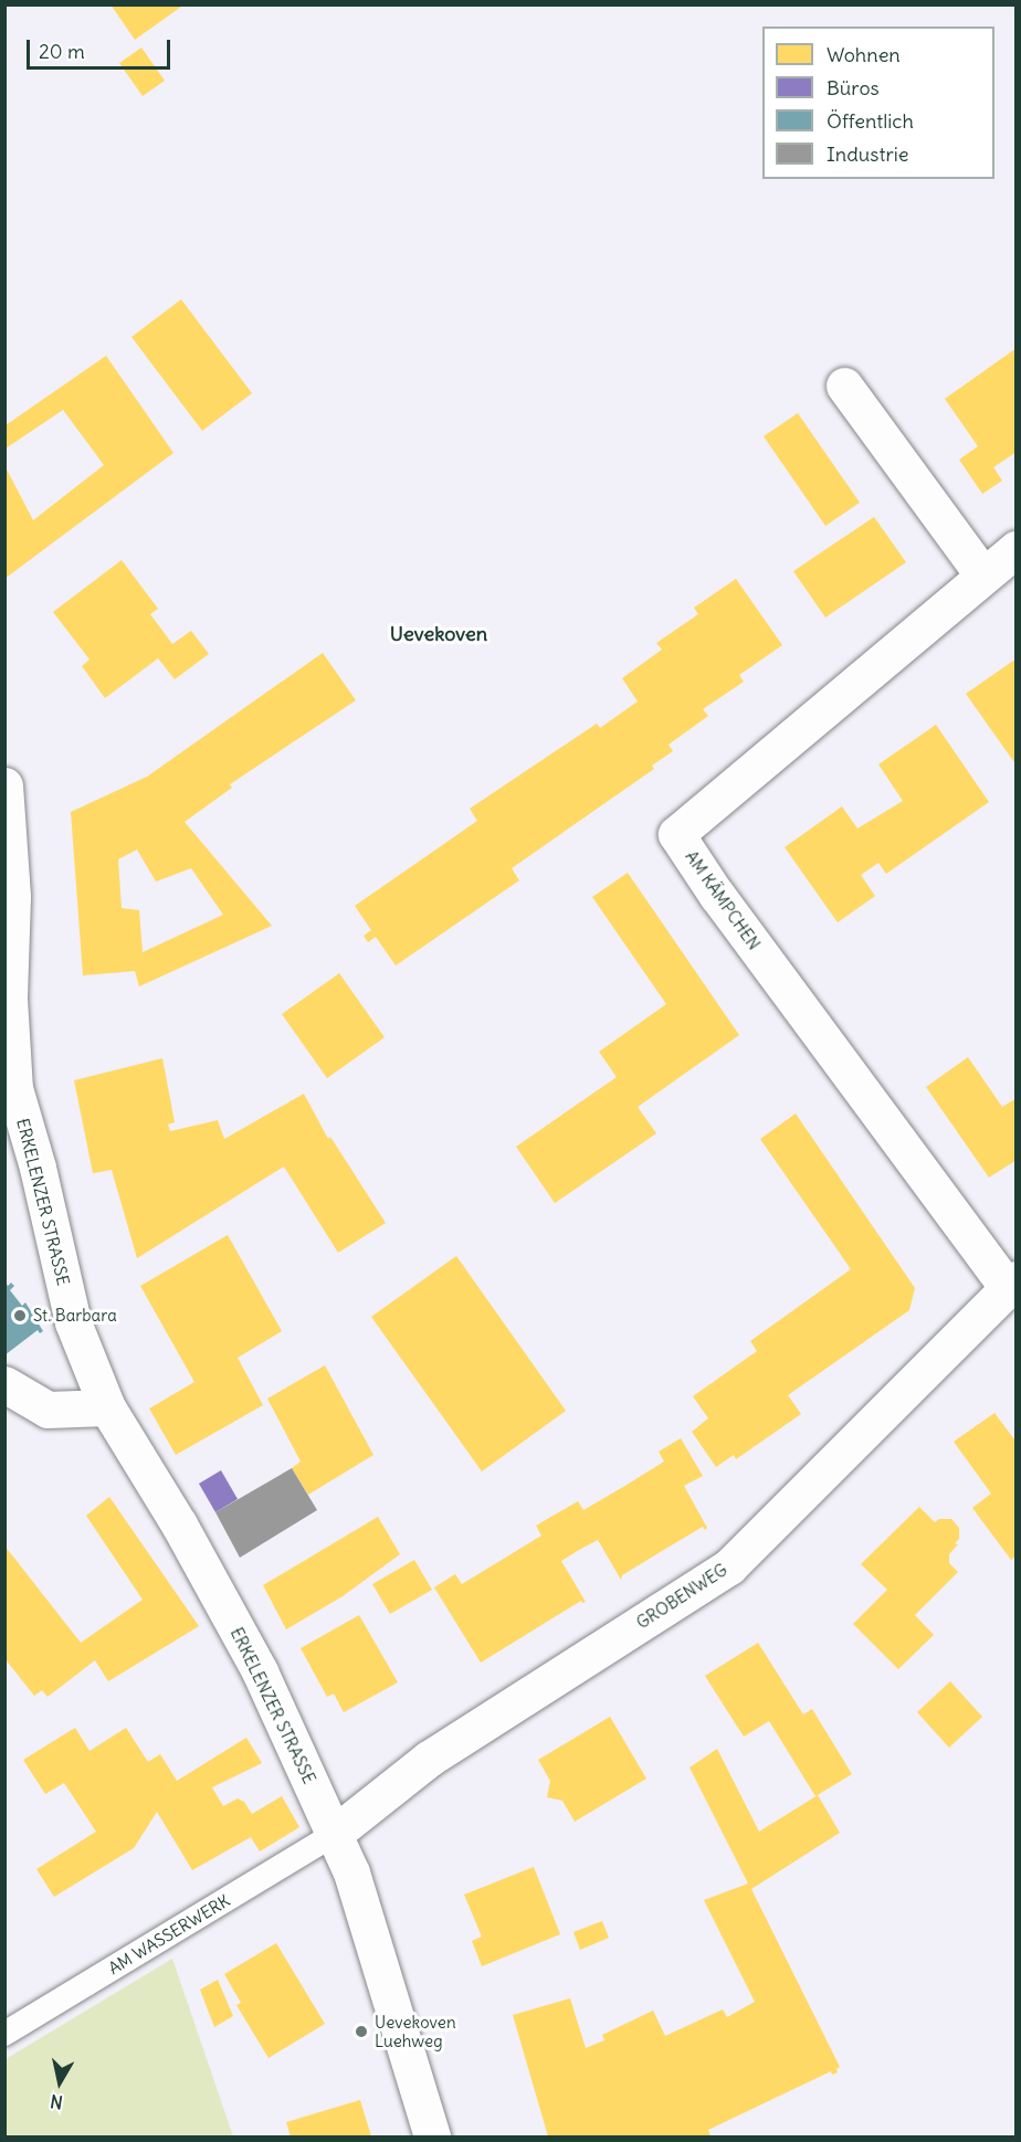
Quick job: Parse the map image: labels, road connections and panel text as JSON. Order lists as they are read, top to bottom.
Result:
{
  "streets": {
    "street": ["AM KÄMPCHEN", "ERKELENZER STRASSE", "GROBENWEG"],
    "lane": ["AM WASSERWERK"]
  },
  "crossings": [
    ["AM KÄMPCHEN", "GROBENWEG"],
    ["ERKELENZER STRASSE", "GROBENWEG"],
    ["ERKELENZER STRASSE", "AM WASSERWERK"],
    ["GROBENWEG", "AM WASSERWERK"]
  ],
  "districts": ["Uevekoven"],
  "places": ["St. Barbara", "Uevekoven Luehweg"],
  "legend": [
    "Wohnen",
    "Büros",
    "Öffentlich",
    "Industrie"
  ],
  "scale_bar": "20 m",
  "north": "bottom"
}
